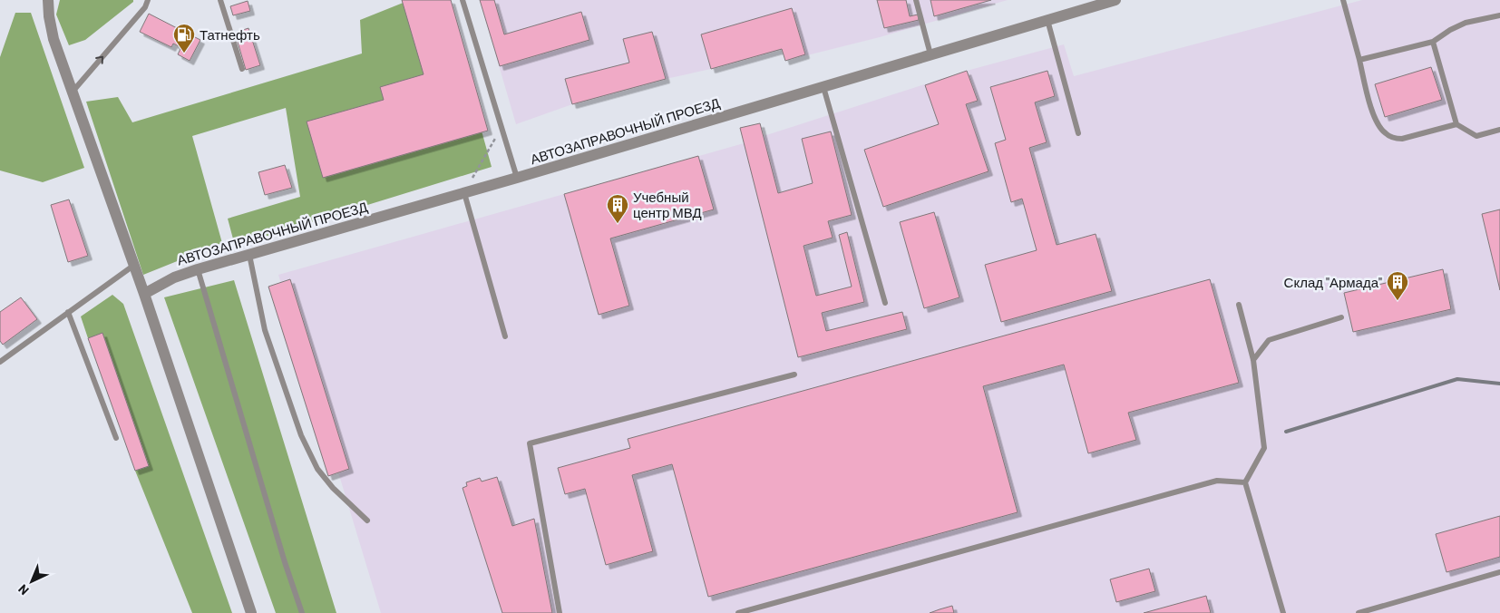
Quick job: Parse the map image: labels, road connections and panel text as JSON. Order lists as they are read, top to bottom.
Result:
{
  "streets": {
    "street": ["АВТОЗАПРАВОЧНЫЙ ПРОЕЗД"]
  },
  "places": {
    "fuel station": ["Татнефть"],
    "building": ["Учебный центр МВД", "Склад \"Армада\""]
  },
  "north": "bottom left"
}
